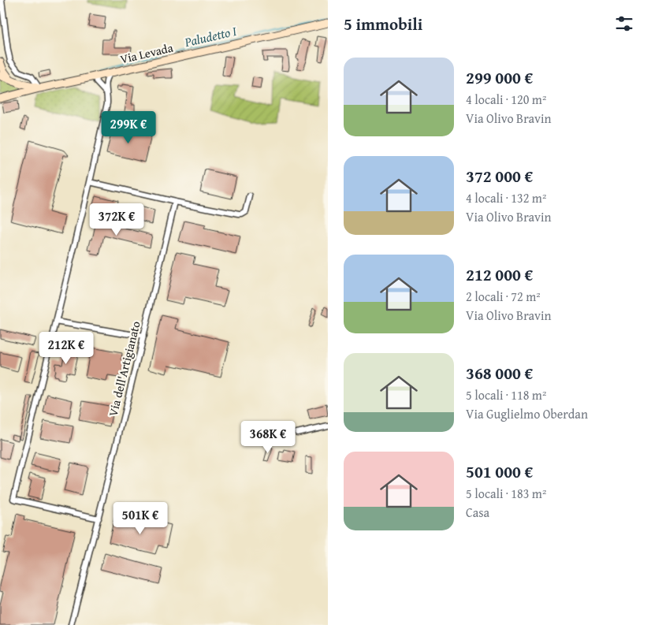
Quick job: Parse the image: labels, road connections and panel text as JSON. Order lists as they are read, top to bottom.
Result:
{
  "streets": {
    "main road": ["Via Levada"],
    "street": ["Via dell'Artigianato"]
  },
  "water": ["Paludetto I"],
  "page": {
    "heading": "5 immobili",
    "list": [
      {
        "name": "299 000 €",
        "note": "4 locali · 120 m² · Via Olivo Bravin"
      },
      {
        "name": "372 000 €",
        "note": "4 locali · 132 m² · Via Olivo Bravin"
      },
      {
        "name": "212 000 €",
        "note": "2 locali · 72 m² · Via Olivo Bravin"
      },
      {
        "name": "368 000 €",
        "note": "5 locali · 118 m² · Via Guglielmo Oberdan"
      },
      {
        "name": "501 000 €",
        "note": "5 locali · 183 m² · Casa"
      }
    ],
    "price": [
      "299K €",
      "372K €",
      "212K €",
      "368K €",
      "501K €"
    ]
  }
}
